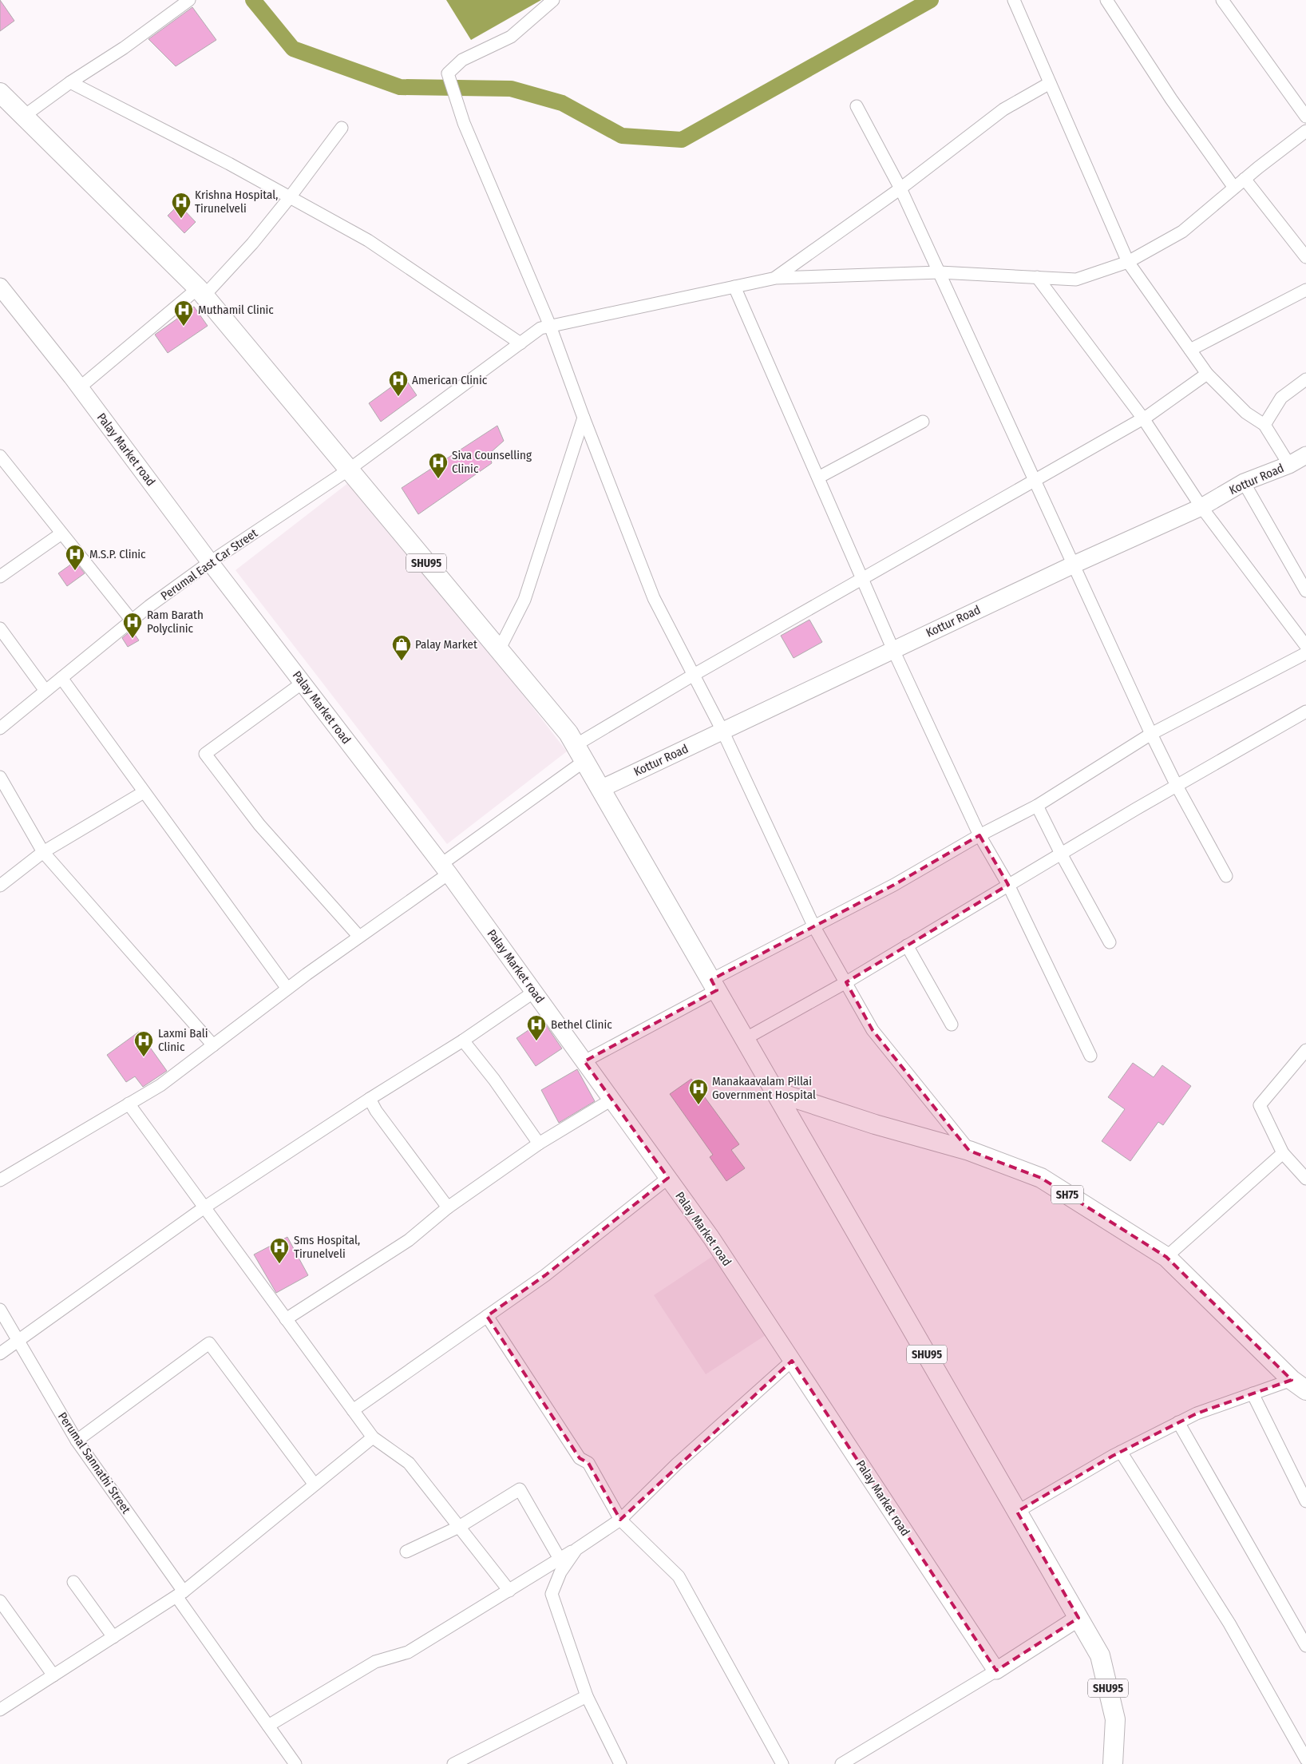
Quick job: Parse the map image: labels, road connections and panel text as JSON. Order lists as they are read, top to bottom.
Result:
{
  "streets": {
    "main road": ["SHU95", "SH75"],
    "street": [
      "Palay Market road",
      "Kottur Road",
      "Perumal East Car Street",
      "Perumal Sannathi Street"
    ]
  },
  "crossings": [
    ["Palay Market road", "Perumal East Car Street"],
    ["Kottur Road", "SHU95"],
    ["SHU95", "Perumal East Car Street"],
    ["SHU95", "SH75"]
  ],
  "places": {
    "hospital": [
      "Krishna Hospital, Tirunelveli",
      "Muthamil Clinic",
      "American Clinic",
      "Siva Counselling Clinic",
      "M.S.P. Clinic",
      "Ram Barath Polyclinic",
      "Bethel Clinic",
      "Laxmi Bali Clinic",
      "Manakaavalam Pillai Government Hospital",
      "Sms Hospital, Tirunelveli"
    ],
    "shop": ["Palay Market"]
  }
}
